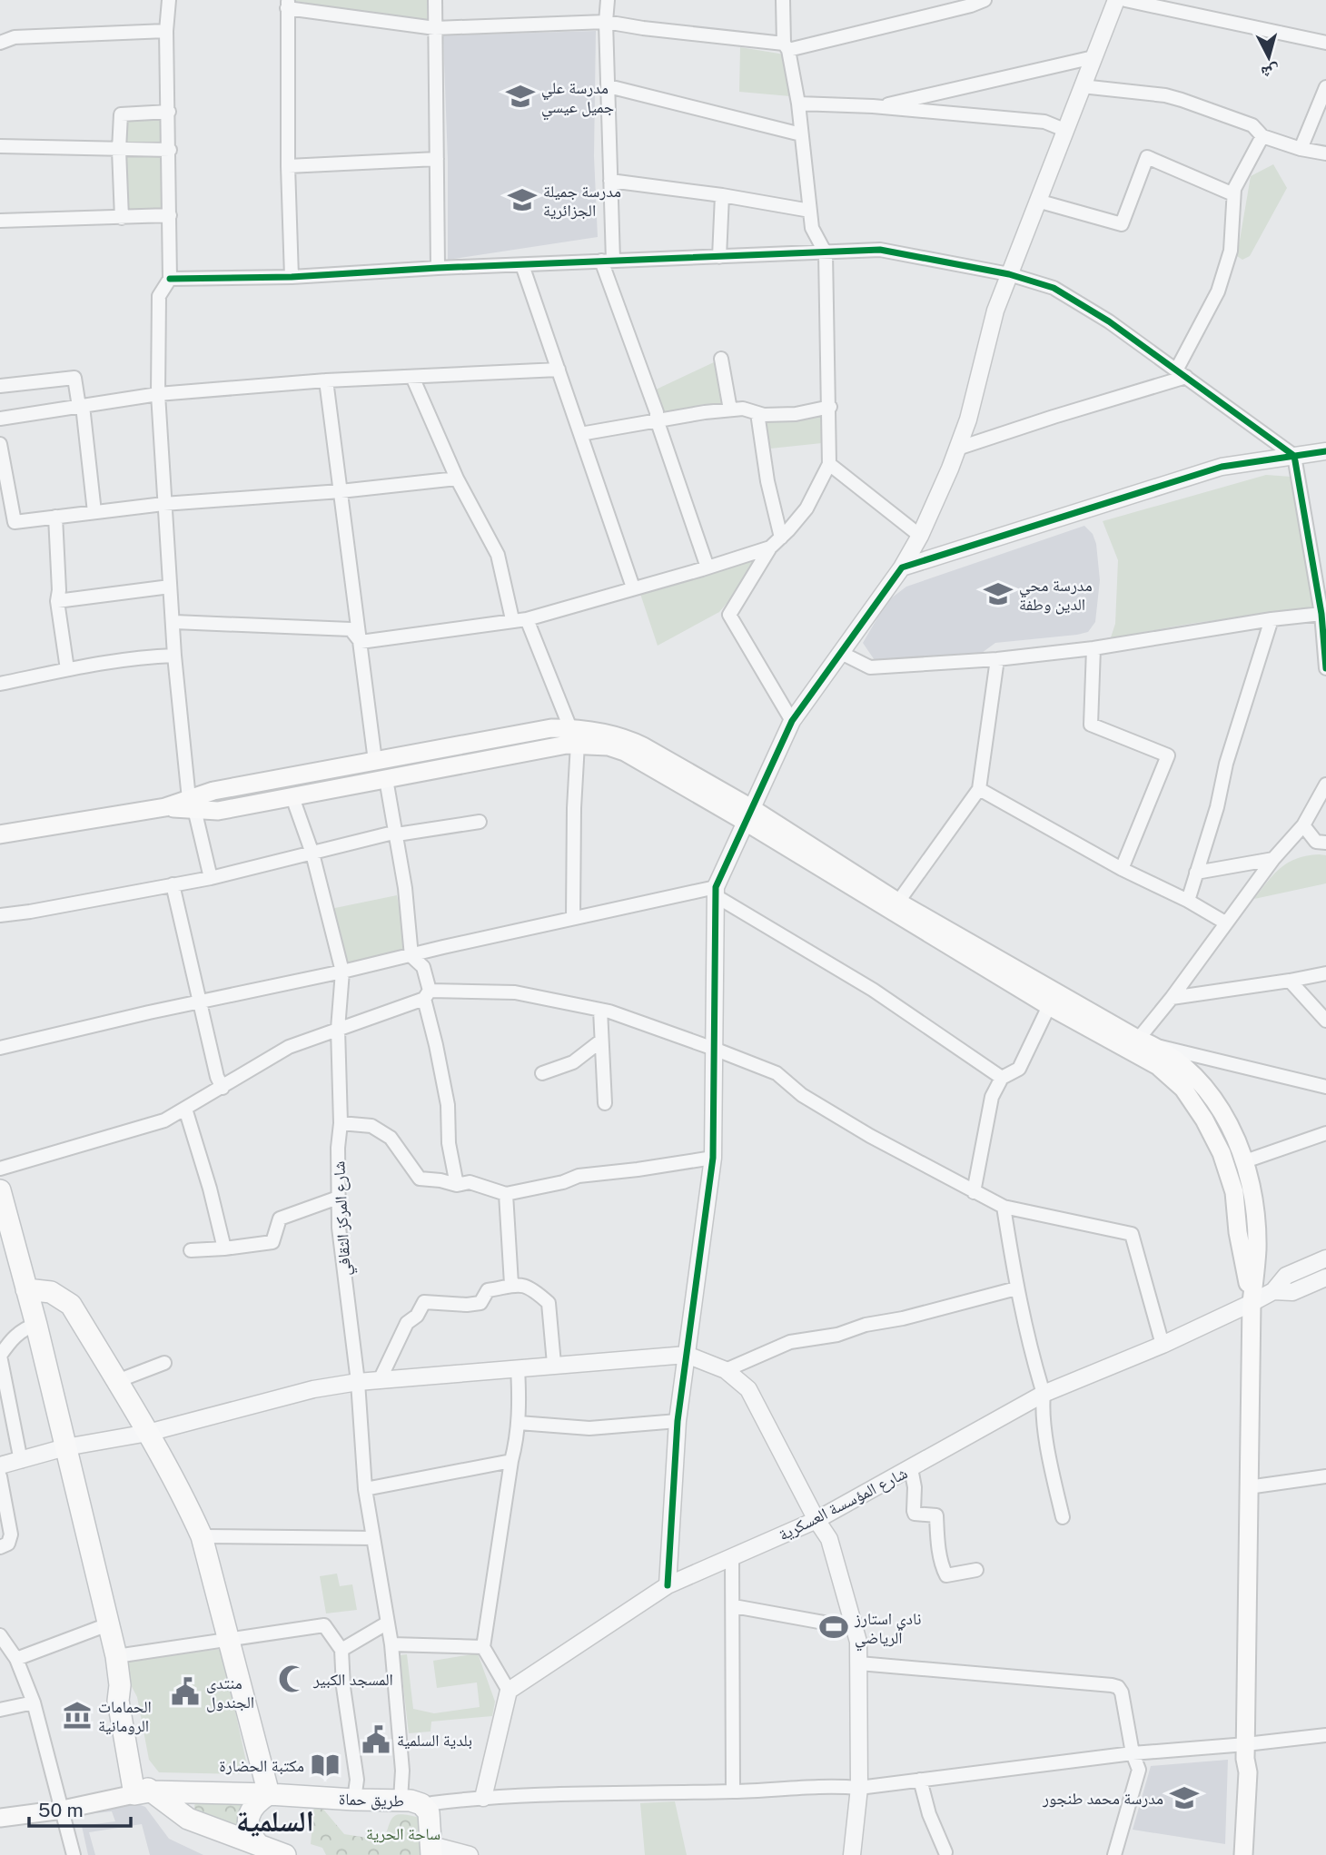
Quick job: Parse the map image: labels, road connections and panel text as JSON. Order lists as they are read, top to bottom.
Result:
{
  "streets": {
    "main road": ["طريق حماة"],
    "street": ["شارع المركز الثقافي", "شارع المؤسسة العسكرية"]
  },
  "crossings": [
    ["شارع المركز الثقافي", "طريق حماة"]
  ],
  "districts": ["السلمية"],
  "parks": ["ساحة الحرية"],
  "places": {
    "school or university": [
      "مدرسة علي جميل عيسي",
      "مدرسة جميلة الجزائرية",
      "مدرسة محي الدين وطفة",
      "مدرسة محمد طنجور"
    ],
    "sports": ["نادي استارز الرياضي"],
    "mosque": ["المسجد الكبير"],
    "public building": ["منتدى الجندول", "بلدية السلمية"],
    "museum": ["الحمامات الرومانية"],
    "library": ["مكتبة الحضارة"]
  },
  "scale_bar": "50 m",
  "north": "bottom"
}
